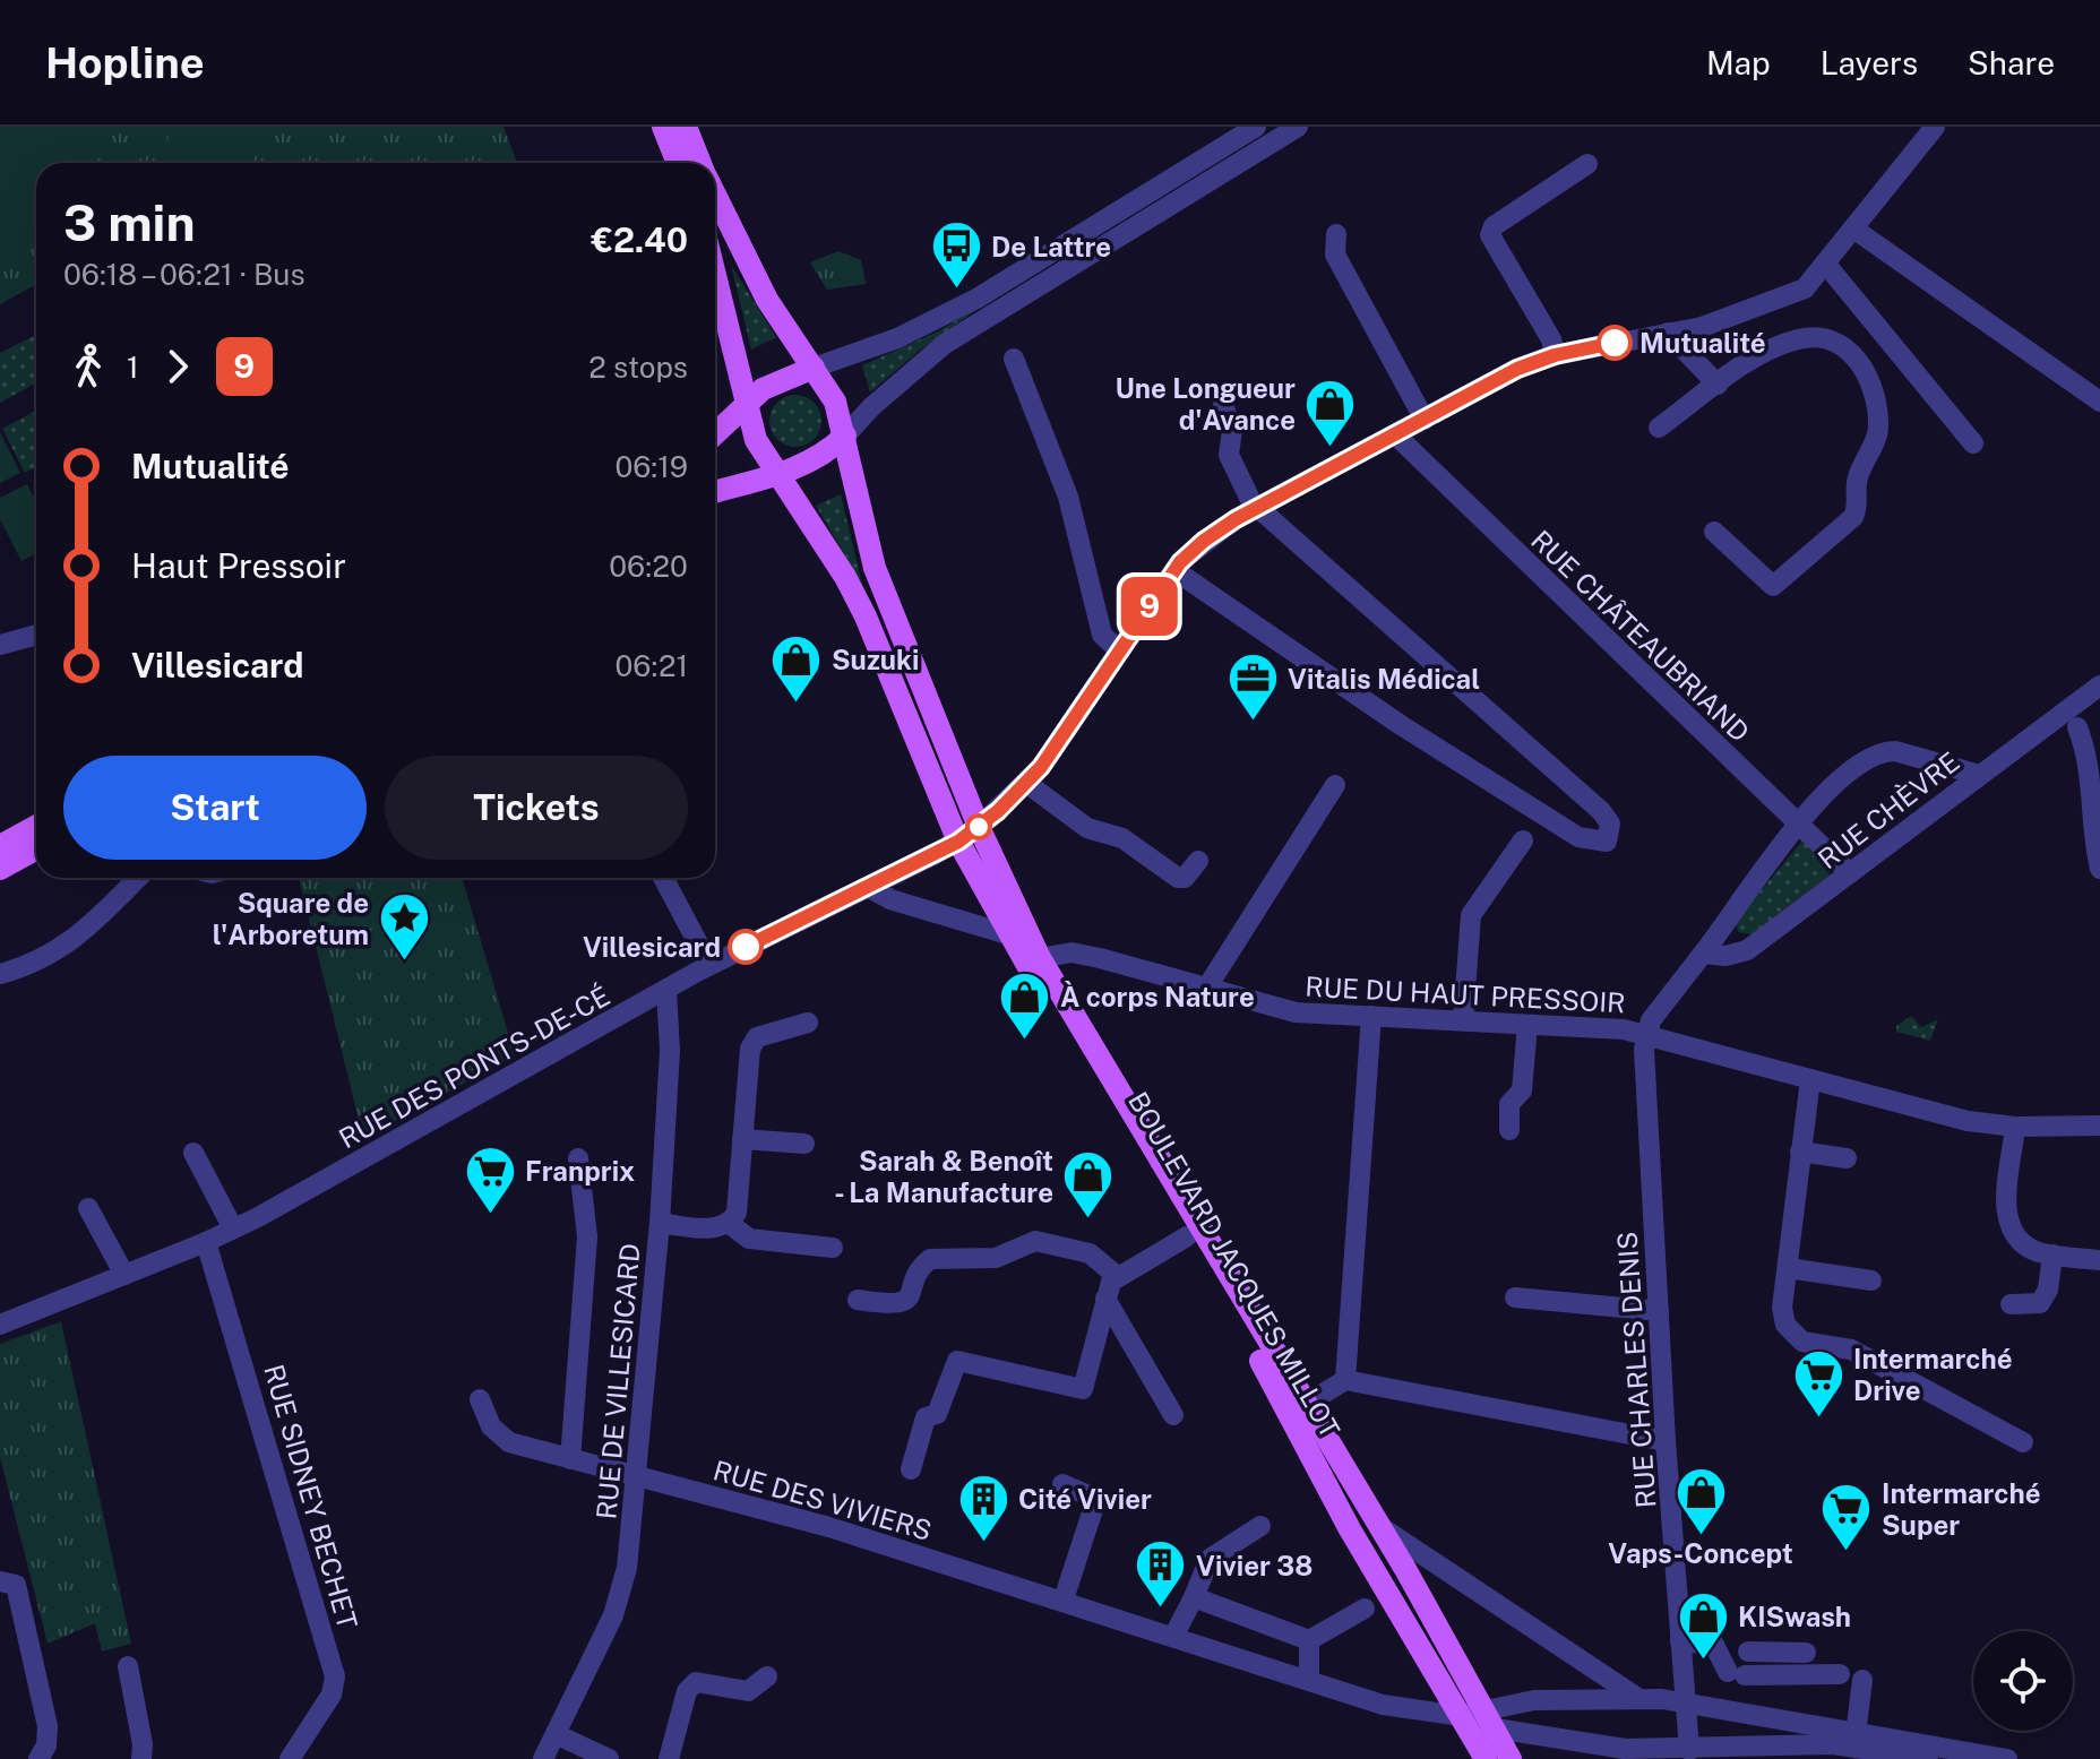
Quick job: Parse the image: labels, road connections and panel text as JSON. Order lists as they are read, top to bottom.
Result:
{
  "streets": {
    "main road": ["BOULEVARD JACQUES MILLOT"],
    "street": [
      "RUE CHÂTEAUBRIAND",
      "RUE CHÈVRE",
      "RUE DU HAUT PRESSOIR",
      "RUE DES PONTS-DE-CÉ",
      "RUE CHARLES DENIS",
      "RUE DE VILLESICARD",
      "RUE SIDNEY BECHET",
      "RUE DES VIVIERS"
    ]
  },
  "crossings": [
    ["RUE CHÂTEAUBRIAND", "RUE CHÈVRE"],
    ["RUE CHÂTEAUBRIAND", "RUE DES PONTS-DE-CÉ"],
    ["RUE CHÈVRE", "RUE DU HAUT PRESSOIR"],
    ["RUE CHÈVRE", "RUE CHARLES DENIS"],
    ["RUE DU HAUT PRESSOIR", "BOULEVARD JACQUES MILLOT"],
    ["RUE DU HAUT PRESSOIR", "RUE CHARLES DENIS"],
    ["RUE DES PONTS-DE-CÉ", "BOULEVARD JACQUES MILLOT"],
    ["RUE DES PONTS-DE-CÉ", "RUE DE VILLESICARD"],
    ["RUE DES PONTS-DE-CÉ", "RUE SIDNEY BECHET"],
    ["BOULEVARD JACQUES MILLOT", "RUE CHARLES DENIS"],
    ["BOULEVARD JACQUES MILLOT", "RUE DES VIVIERS"],
    ["RUE DE VILLESICARD", "RUE DES VIVIERS"]
  ],
  "places": {
    "bus stop": ["De Lattre"],
    "other": ["Mutualité", "Villesicard"],
    "shop": [
      "Une Longueur d'Avance",
      "Suzuki",
      "À corps Nature",
      "Sarah & Benoît - La Manufacture",
      "Vaps-Concept",
      "KISwash"
    ],
    "office": ["Vitalis Médical"],
    "place": ["Square de l'Arboretum"],
    "supermarket": ["Franprix", "Intermarché Drive", "Intermarché Super"],
    "building": ["Cité Vivier", "Vivier 38"]
  },
  "lines": ["bus line 9"],
  "page": {
    "header": "Hopline",
    "nav": ["Map", "Layers", "Share"],
    "on_map": "9",
    "heading": ["3 min", "06:18 – 06:21 · Bus", "€2.40"],
    "legs": ["1", "9", "2 stops"],
    "list": [
      {
        "name": "Mutualité",
        "value": "06:19"
      },
      {
        "name": "Haut Pressoir",
        "value": "06:20"
      },
      {
        "name": "Villesicard",
        "value": "06:21"
      }
    ],
    "buttons": ["Start", "Tickets"]
  }
}
